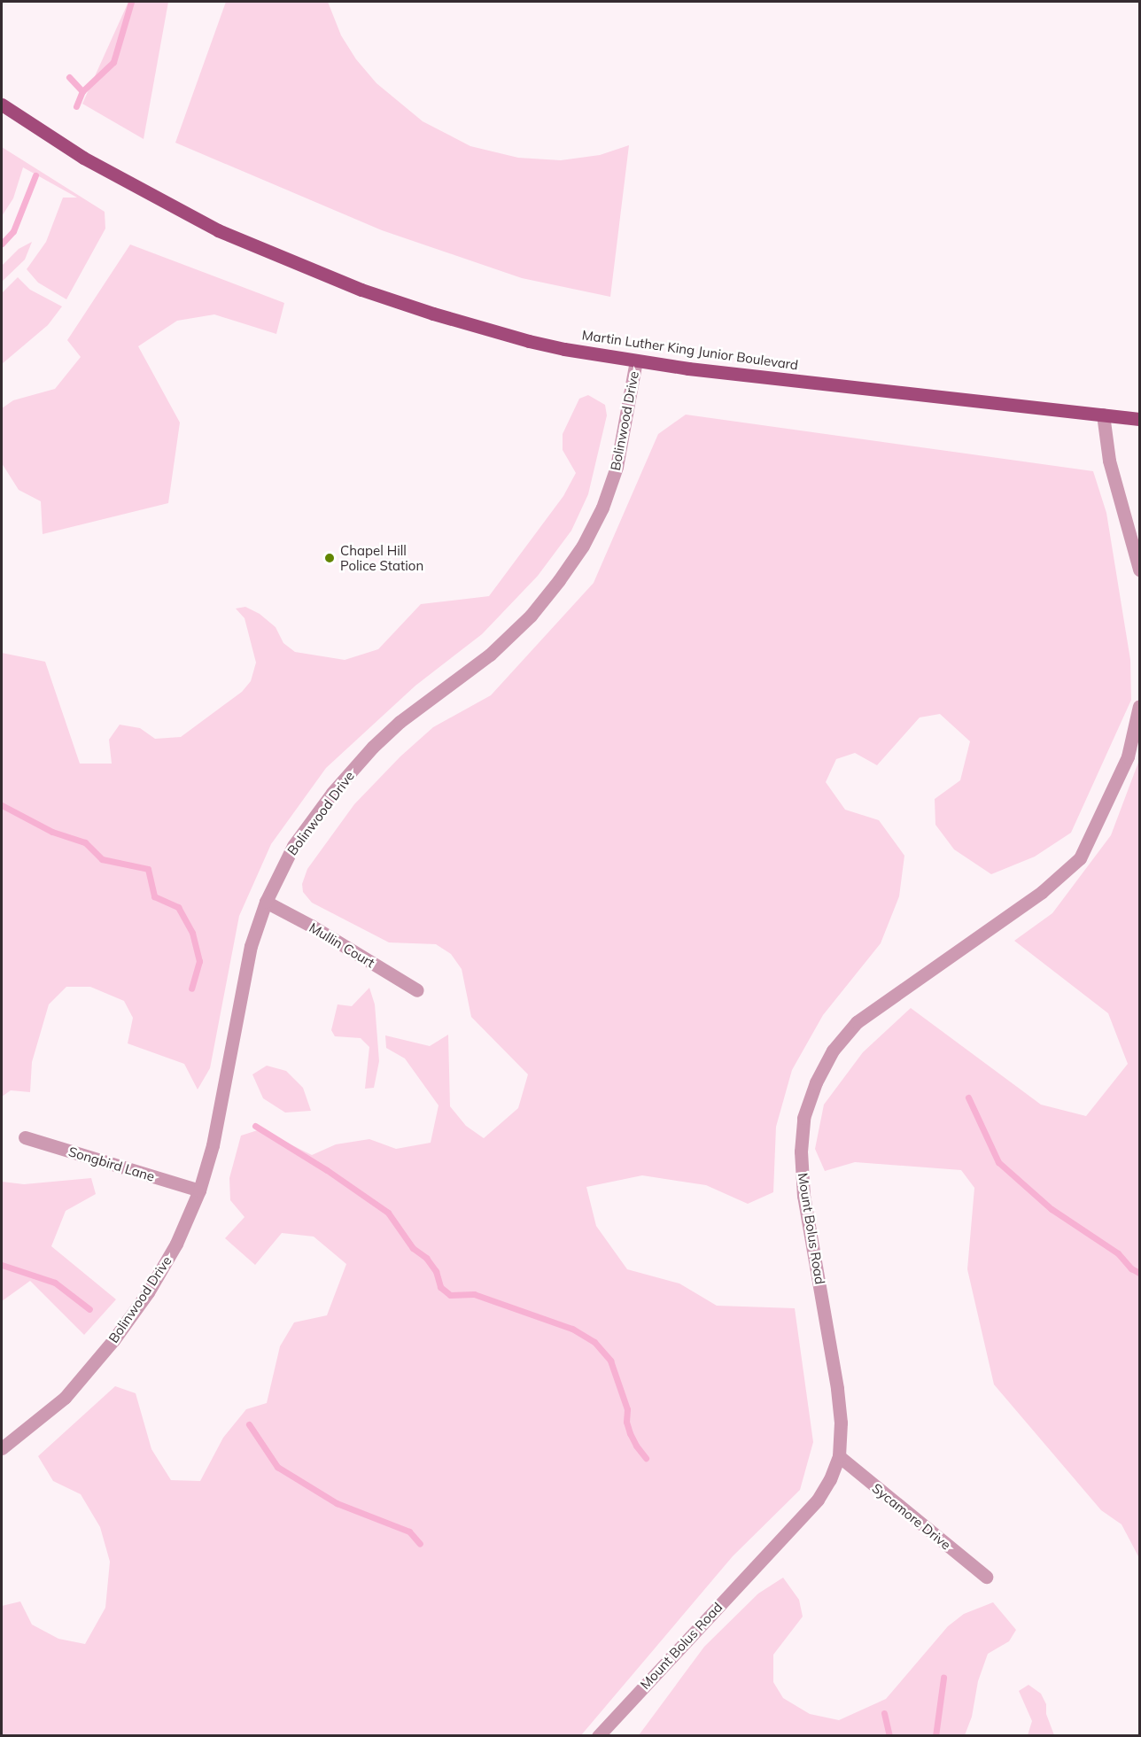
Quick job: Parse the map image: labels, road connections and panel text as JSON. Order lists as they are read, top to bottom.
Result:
{
  "streets": {
    "main road": ["Martin Luther King Junior Boulevard"],
    "street": [
      "Bolinwood Drive",
      "Mullin Court",
      "Songbird Lane",
      "Mount Bolus Road",
      "Sycamore Drive"
    ]
  },
  "crossings": [
    ["Martin Luther King Junior Boulevard", "Bolinwood Drive"],
    ["Bolinwood Drive", "Mullin Court"],
    ["Bolinwood Drive", "Songbird Lane"],
    ["Mount Bolus Road", "Sycamore Drive"]
  ],
  "places": ["Chapel Hill Police Station"]
}
